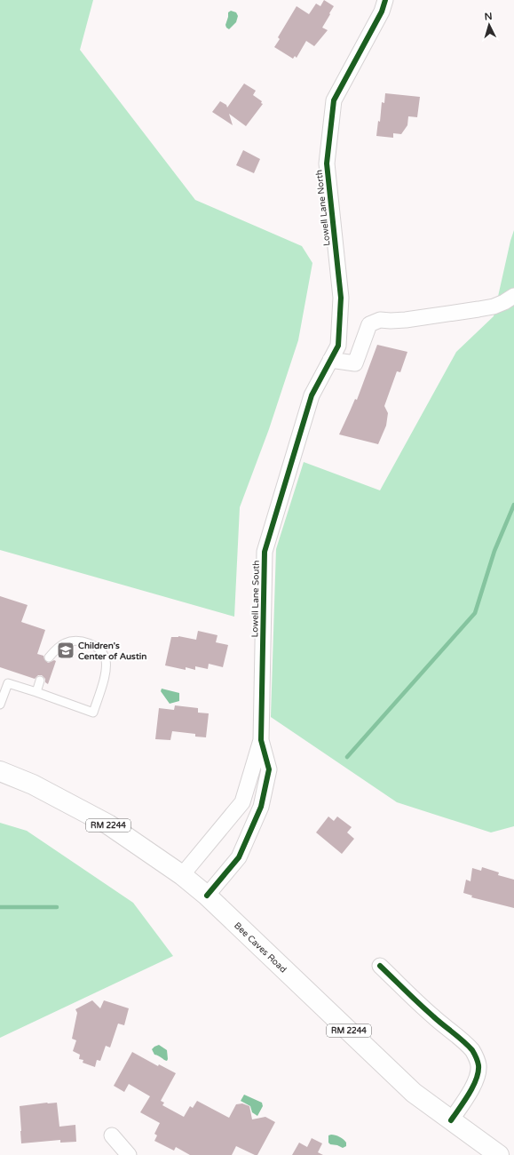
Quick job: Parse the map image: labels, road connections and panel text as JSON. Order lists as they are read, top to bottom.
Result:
{
  "streets": {
    "main road": ["RM 2244", "Bee Caves Road"],
    "street": ["Lowell Lane North", "Lowell Lane South"]
  },
  "crossings": [
    ["Lowell Lane North", "Lowell Lane South"],
    ["Lowell Lane South", "Bee Caves Road"]
  ],
  "places": {
    "school or university": ["Children's Center of Austin"]
  },
  "north": "top"
}
